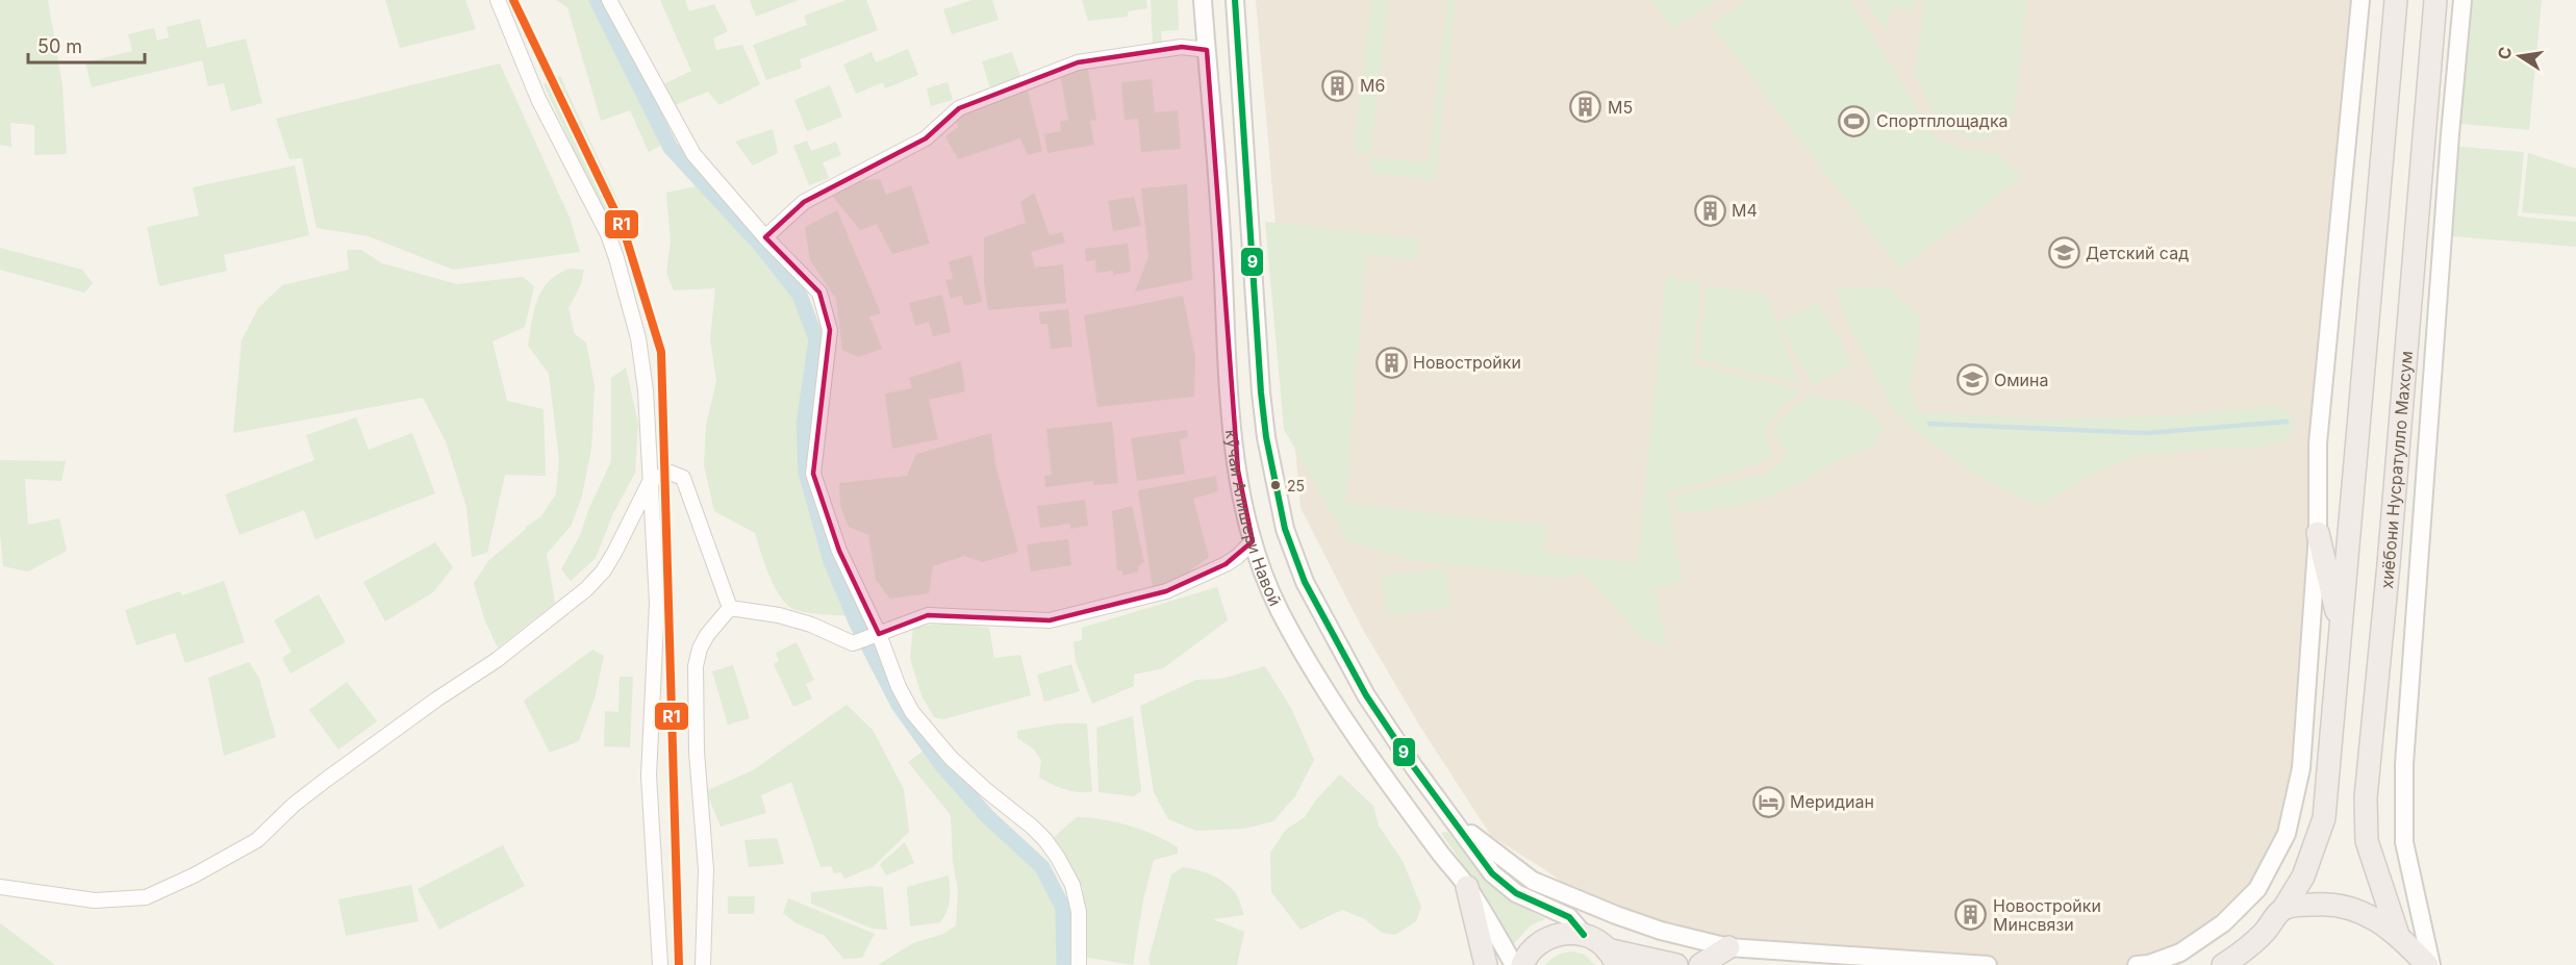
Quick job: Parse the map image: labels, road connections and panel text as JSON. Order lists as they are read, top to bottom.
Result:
{
  "streets": {
    "highway": ["хиёбони Нусратулло Махсум"],
    "street": ["кӯчаи Алишери Навоӣ"]
  },
  "places": {
    "building": [
      "М6",
      "М5",
      "М4",
      "Новостройки",
      "Новостройки Минсвязи"
    ],
    "sports": ["Спортплощадка"],
    "school or university": ["Детский сад", "Омина"],
    "other": ["25"],
    "hotel": ["Меридиан"]
  },
  "lines": ["transit line R1", "transit line 9"],
  "scale_bar": "50 m",
  "north": "left"
}
